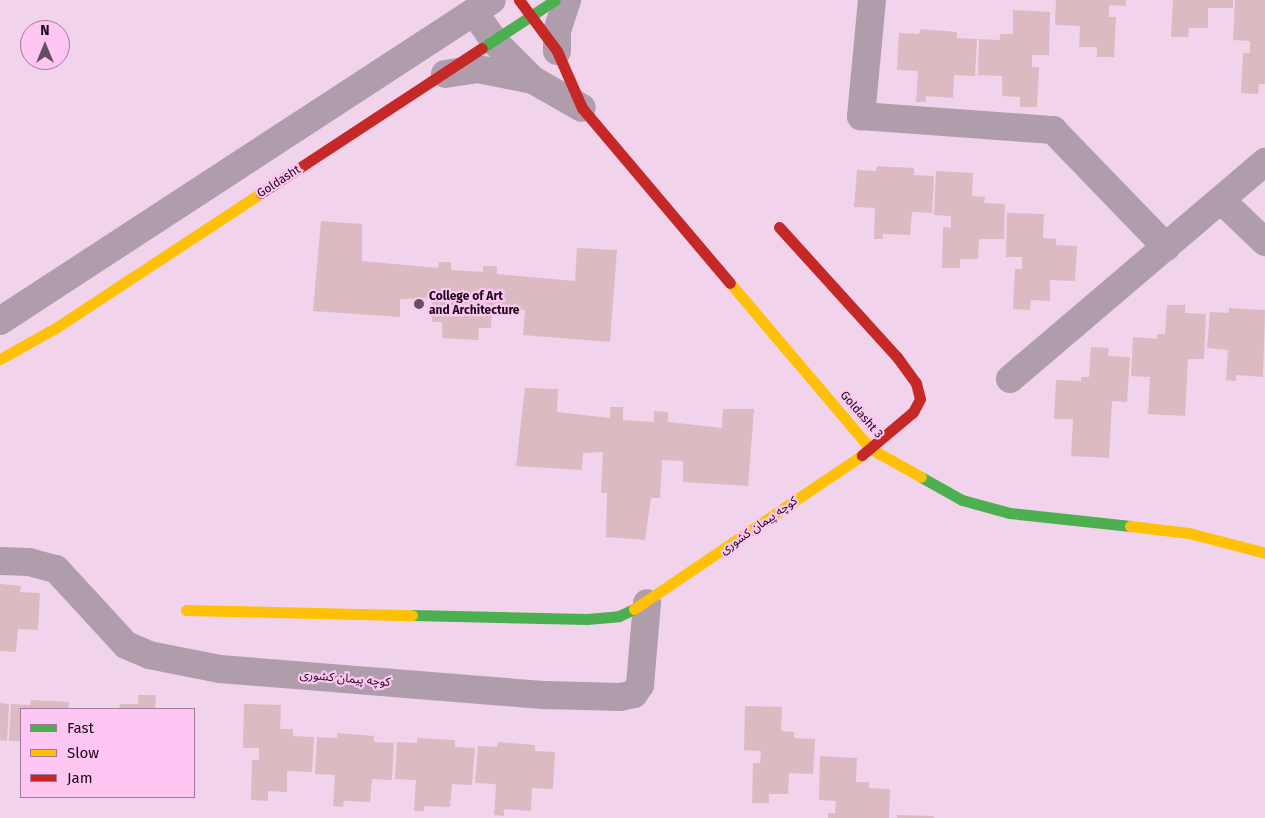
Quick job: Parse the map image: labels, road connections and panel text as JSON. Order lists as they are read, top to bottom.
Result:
{
  "streets": {
    "street": ["Goldasht", "Goldasht 3", "کوچه پیمان کشوری"]
  },
  "crossings": [
    ["Goldasht", "Goldasht 3"],
    ["Goldasht 3", "کوچه پیمان کشوری"]
  ],
  "places": ["College of Art and Architecture"],
  "legend": ["Fast", "Slow", "Jam"],
  "north": "top"
}
